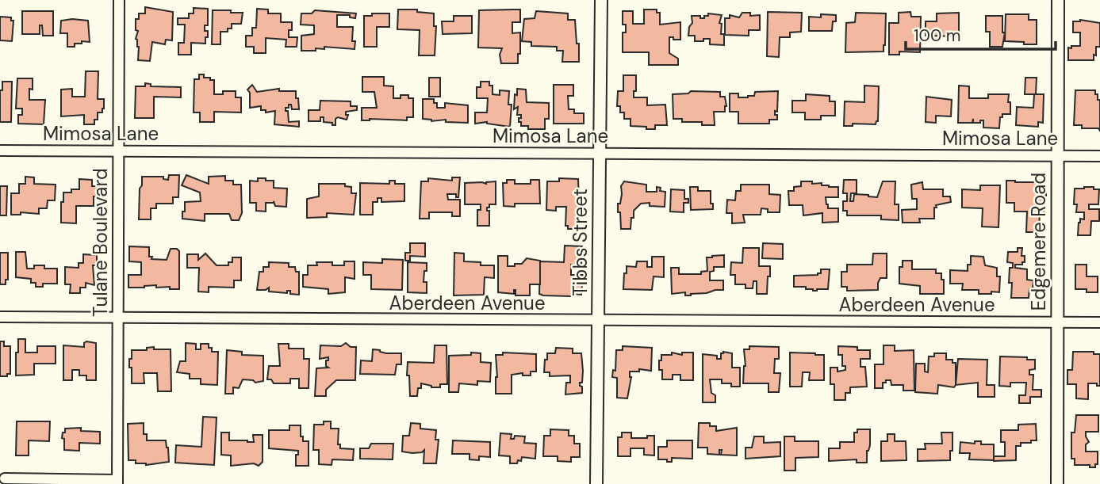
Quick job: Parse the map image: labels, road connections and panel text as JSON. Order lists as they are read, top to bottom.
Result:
{
  "streets": {
    "street": [
      "Mimosa Lane",
      "Edgemere Road",
      "Tulane Boulevard",
      "Tibbs Street",
      "Aberdeen Avenue"
    ]
  },
  "crossings": [
    ["Mimosa Lane", "Edgemere Road"],
    ["Mimosa Lane", "Tulane Boulevard"],
    ["Mimosa Lane", "Tibbs Street"],
    ["Edgemere Road", "Aberdeen Avenue"],
    ["Tulane Boulevard", "Aberdeen Avenue"],
    ["Tibbs Street", "Aberdeen Avenue"]
  ],
  "scale_bar": "100 m"
}
